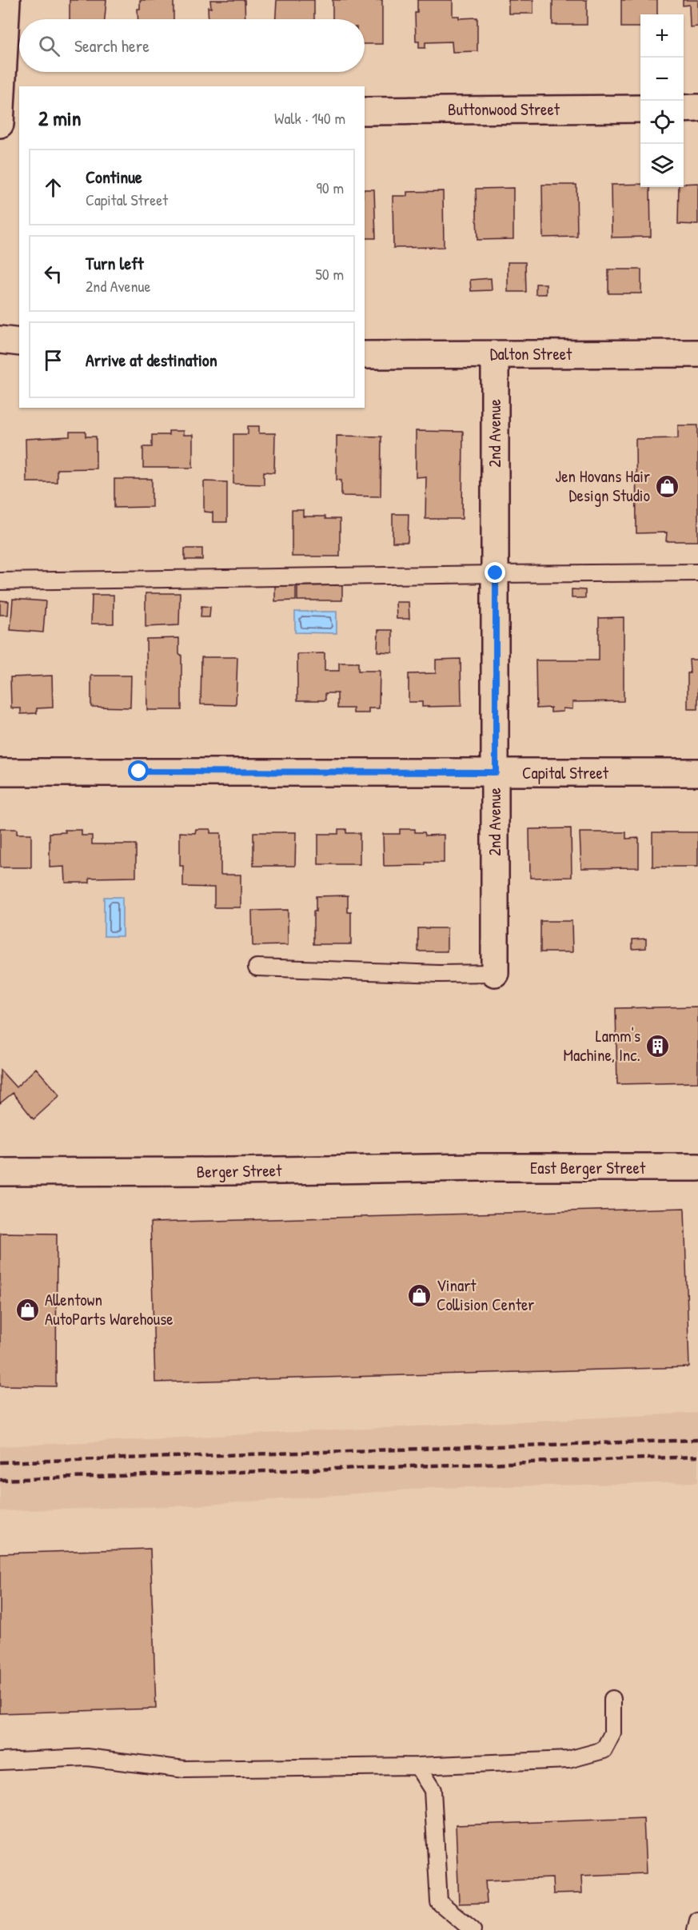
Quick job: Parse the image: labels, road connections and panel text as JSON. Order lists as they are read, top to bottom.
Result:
{
  "streets": {
    "street": [
      "Buttonwood Street",
      "Dalton Street",
      "2nd Avenue",
      "Capital Street",
      "East Berger Street",
      "Berger Street"
    ]
  },
  "crossings": [
    ["Dalton Street", "2nd Avenue"],
    ["2nd Avenue", "Capital Street"],
    ["East Berger Street", "Berger Street"]
  ],
  "places": {
    "shop": ["Jen Hovans Hair Design Studio", "Vinart Collision Center", "Allentown AutoParts Warehouse"],
    "building": ["Lamm's Machine, Inc."]
  },
  "page": {
    "map_buttons": ["+", "−"],
    "search": "Search here",
    "heading": ["2 min", "Walk · 140 m"],
    "list": [
      ["Continue", "Capital Street", "90 m"],
      ["Turn left", "2nd Avenue", "50 m"],
      "Arrive at destination"
    ]
  }
}
